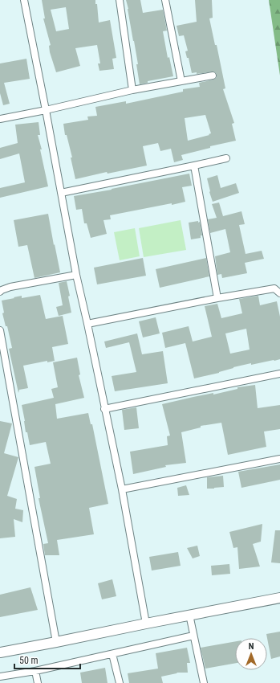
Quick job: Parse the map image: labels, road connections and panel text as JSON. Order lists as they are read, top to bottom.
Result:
{
  "scale_bar": "50 m",
  "north": "top"
}
